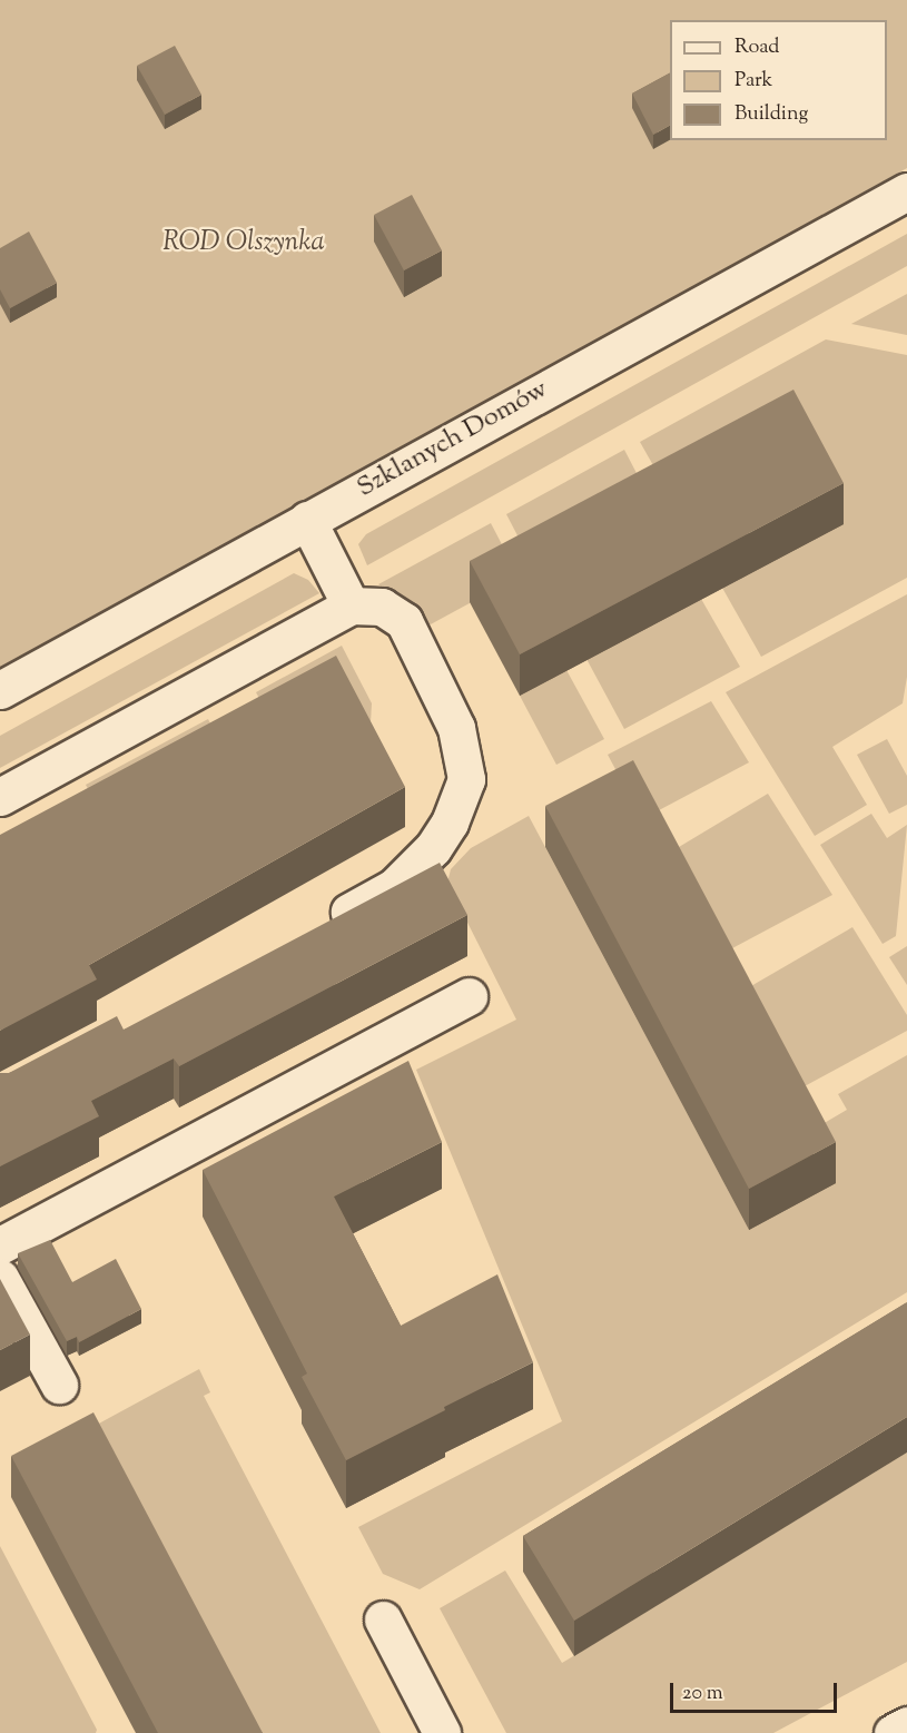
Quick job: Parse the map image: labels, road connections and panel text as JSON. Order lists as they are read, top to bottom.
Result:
{
  "streets": {
    "street": ["Szklanych Domów"]
  },
  "parks": ["ROD Olszynka"],
  "legend": ["Road", "Park", "Building"],
  "scale_bar": "20 m"
}
